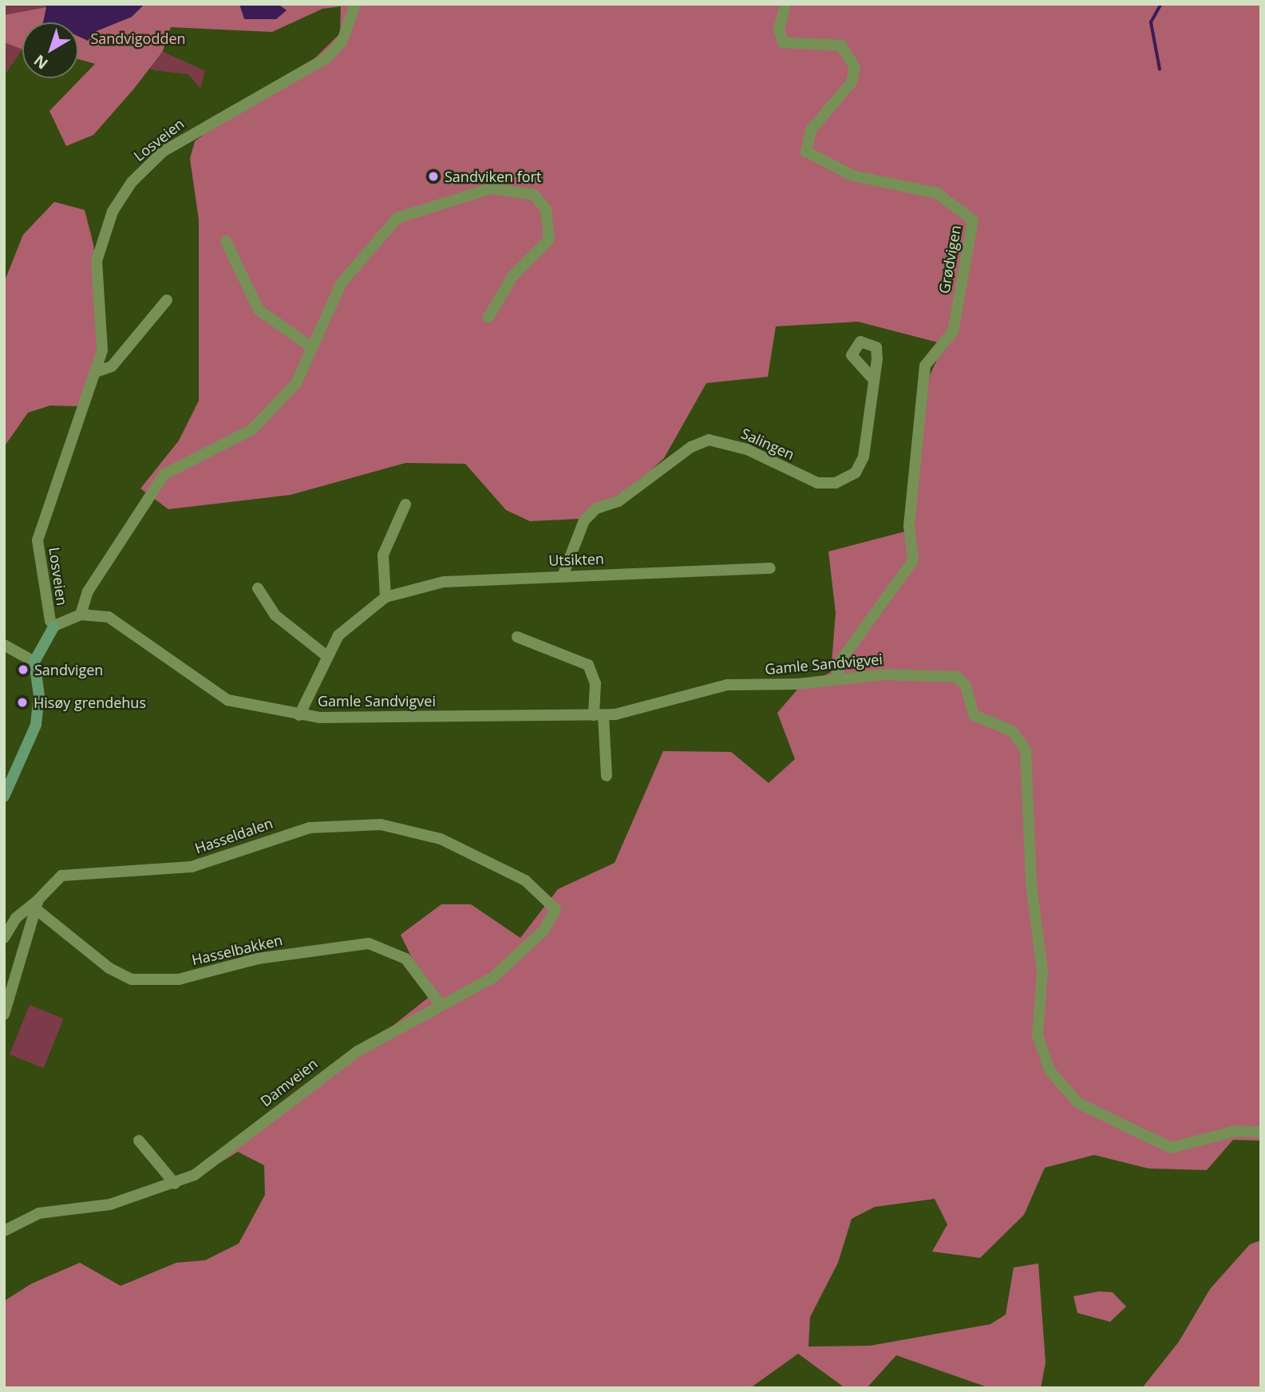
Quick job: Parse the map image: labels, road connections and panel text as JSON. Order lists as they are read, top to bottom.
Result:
{
  "streets": {
    "street": [
      "Losveien",
      "Grødvigen",
      "Salingen",
      "Utsikten",
      "Gamle Sandvigvei",
      "Hasseldalen",
      "Hasselbakken",
      "Damveien"
    ]
  },
  "crossings": [
    ["Losveien", "Gamle Sandvigvei"],
    ["Grødvigen", "Gamle Sandvigvei"],
    ["Salingen", "Utsikten"],
    ["Utsikten", "Gamle Sandvigvei"],
    ["Hasseldalen", "Hasselbakken"],
    ["Hasseldalen", "Damveien"],
    ["Hasselbakken", "Damveien"]
  ],
  "parks": ["Sandvigodden"],
  "places": ["Sandviken fort", "Sandvigen", "Hisøy grendehus"],
  "north": "bottom left"
}
